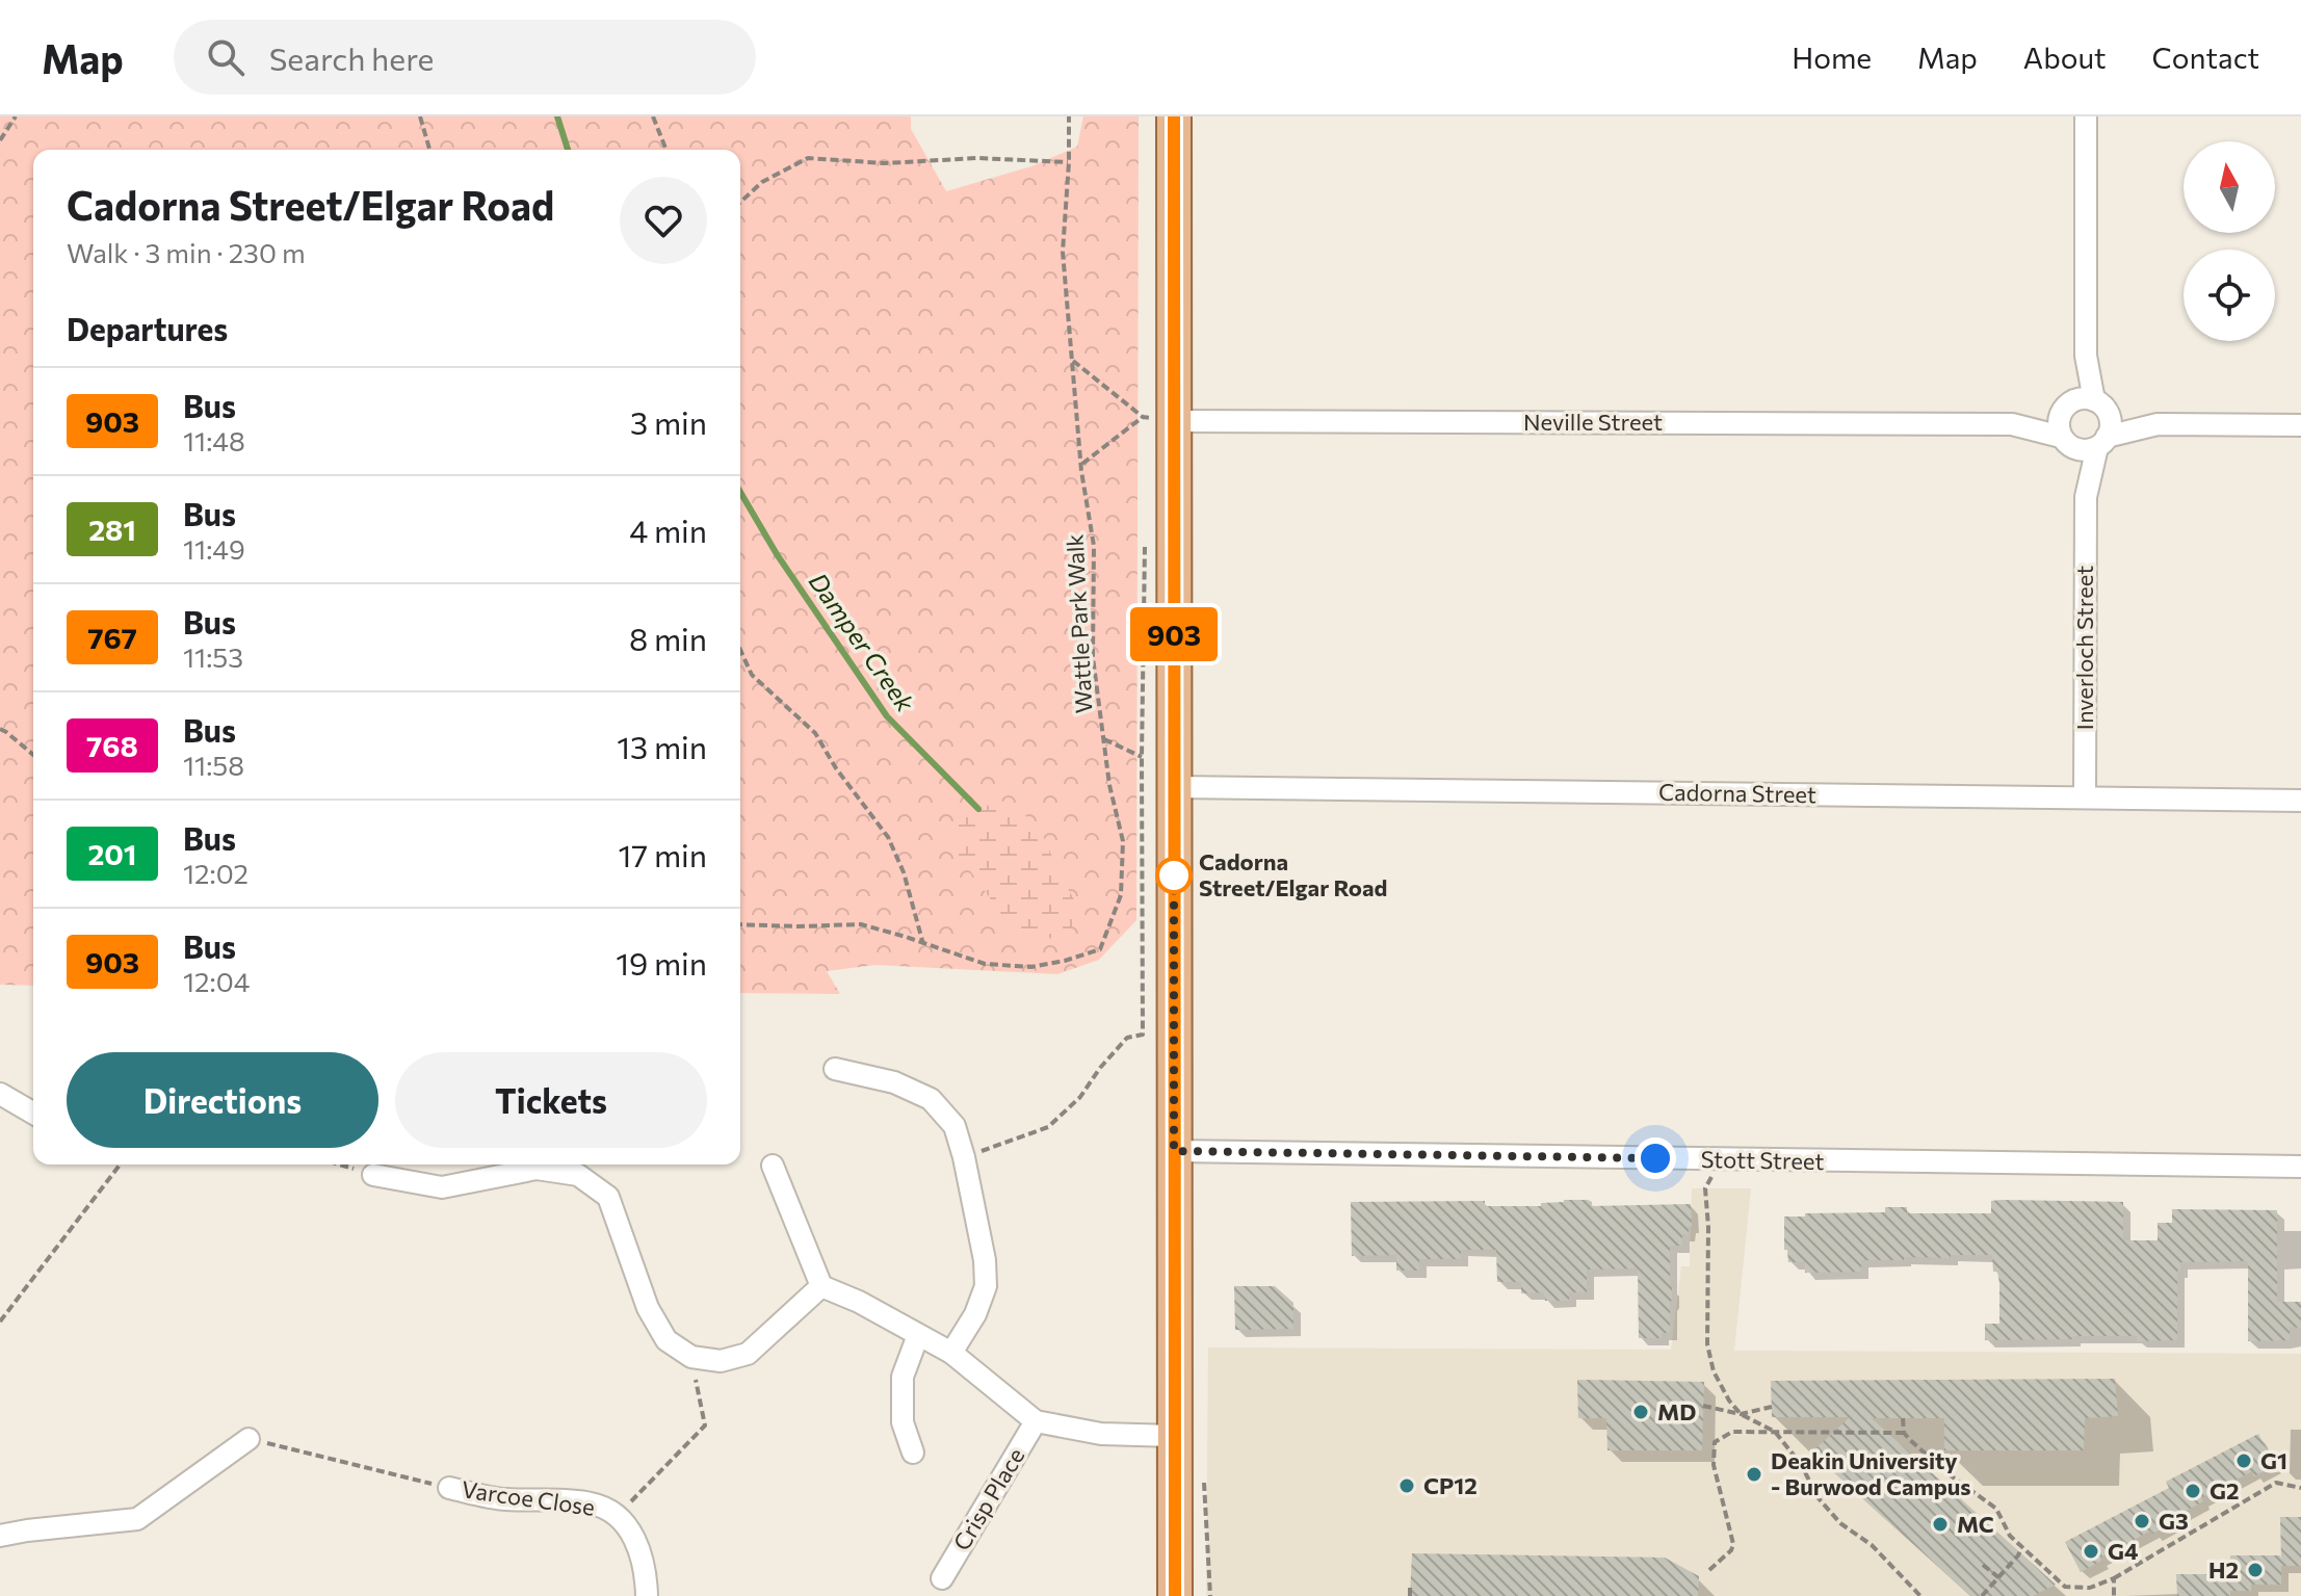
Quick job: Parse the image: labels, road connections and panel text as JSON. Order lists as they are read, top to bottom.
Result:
{
  "streets": {
    "street": [
      "Neville Street",
      "Inverloch Street",
      "Cadorna Street",
      "Stott Street",
      "Varcoe Close",
      "Crisp Place"
    ],
    "path": ["Wattle Park Walk"]
  },
  "crossings": [
    ["Neville Street", "Inverloch Street"],
    ["Inverloch Street", "Cadorna Street"]
  ],
  "water": ["Damper Creek"],
  "places": [
    "Cadorna Street/Elgar Road",
    "MD",
    "G1",
    "Deakin University - Burwood Campus",
    "CP12",
    "G2",
    "G3",
    "MC",
    "G4",
    "H2"
  ],
  "lines": ["bus line 903"],
  "north": "top",
  "page": {
    "header": "Map",
    "search": "Search here",
    "nav": [
      "Home",
      "Map",
      "About",
      "Contact"
    ],
    "on_map": "903",
    "heading": [
      ["Cadorna Street/Elgar Road", "Walk · 3 min · 230 m"],
      "Departures"
    ],
    "list": [
      {
        "mark": "903",
        "name": "Bus",
        "note": "11:48",
        "value": "3 min"
      },
      {
        "mark": "281",
        "name": "Bus",
        "note": "11:49",
        "value": "4 min"
      },
      {
        "mark": "767",
        "name": "Bus",
        "note": "11:53",
        "value": "8 min"
      },
      {
        "mark": "768",
        "name": "Bus",
        "note": "11:58",
        "value": "13 min"
      },
      {
        "mark": "201",
        "name": "Bus",
        "note": "12:02",
        "value": "17 min"
      },
      {
        "mark": "903",
        "name": "Bus",
        "note": "12:04",
        "value": "19 min"
      }
    ],
    "buttons": ["Directions", "Tickets"]
  }
}
